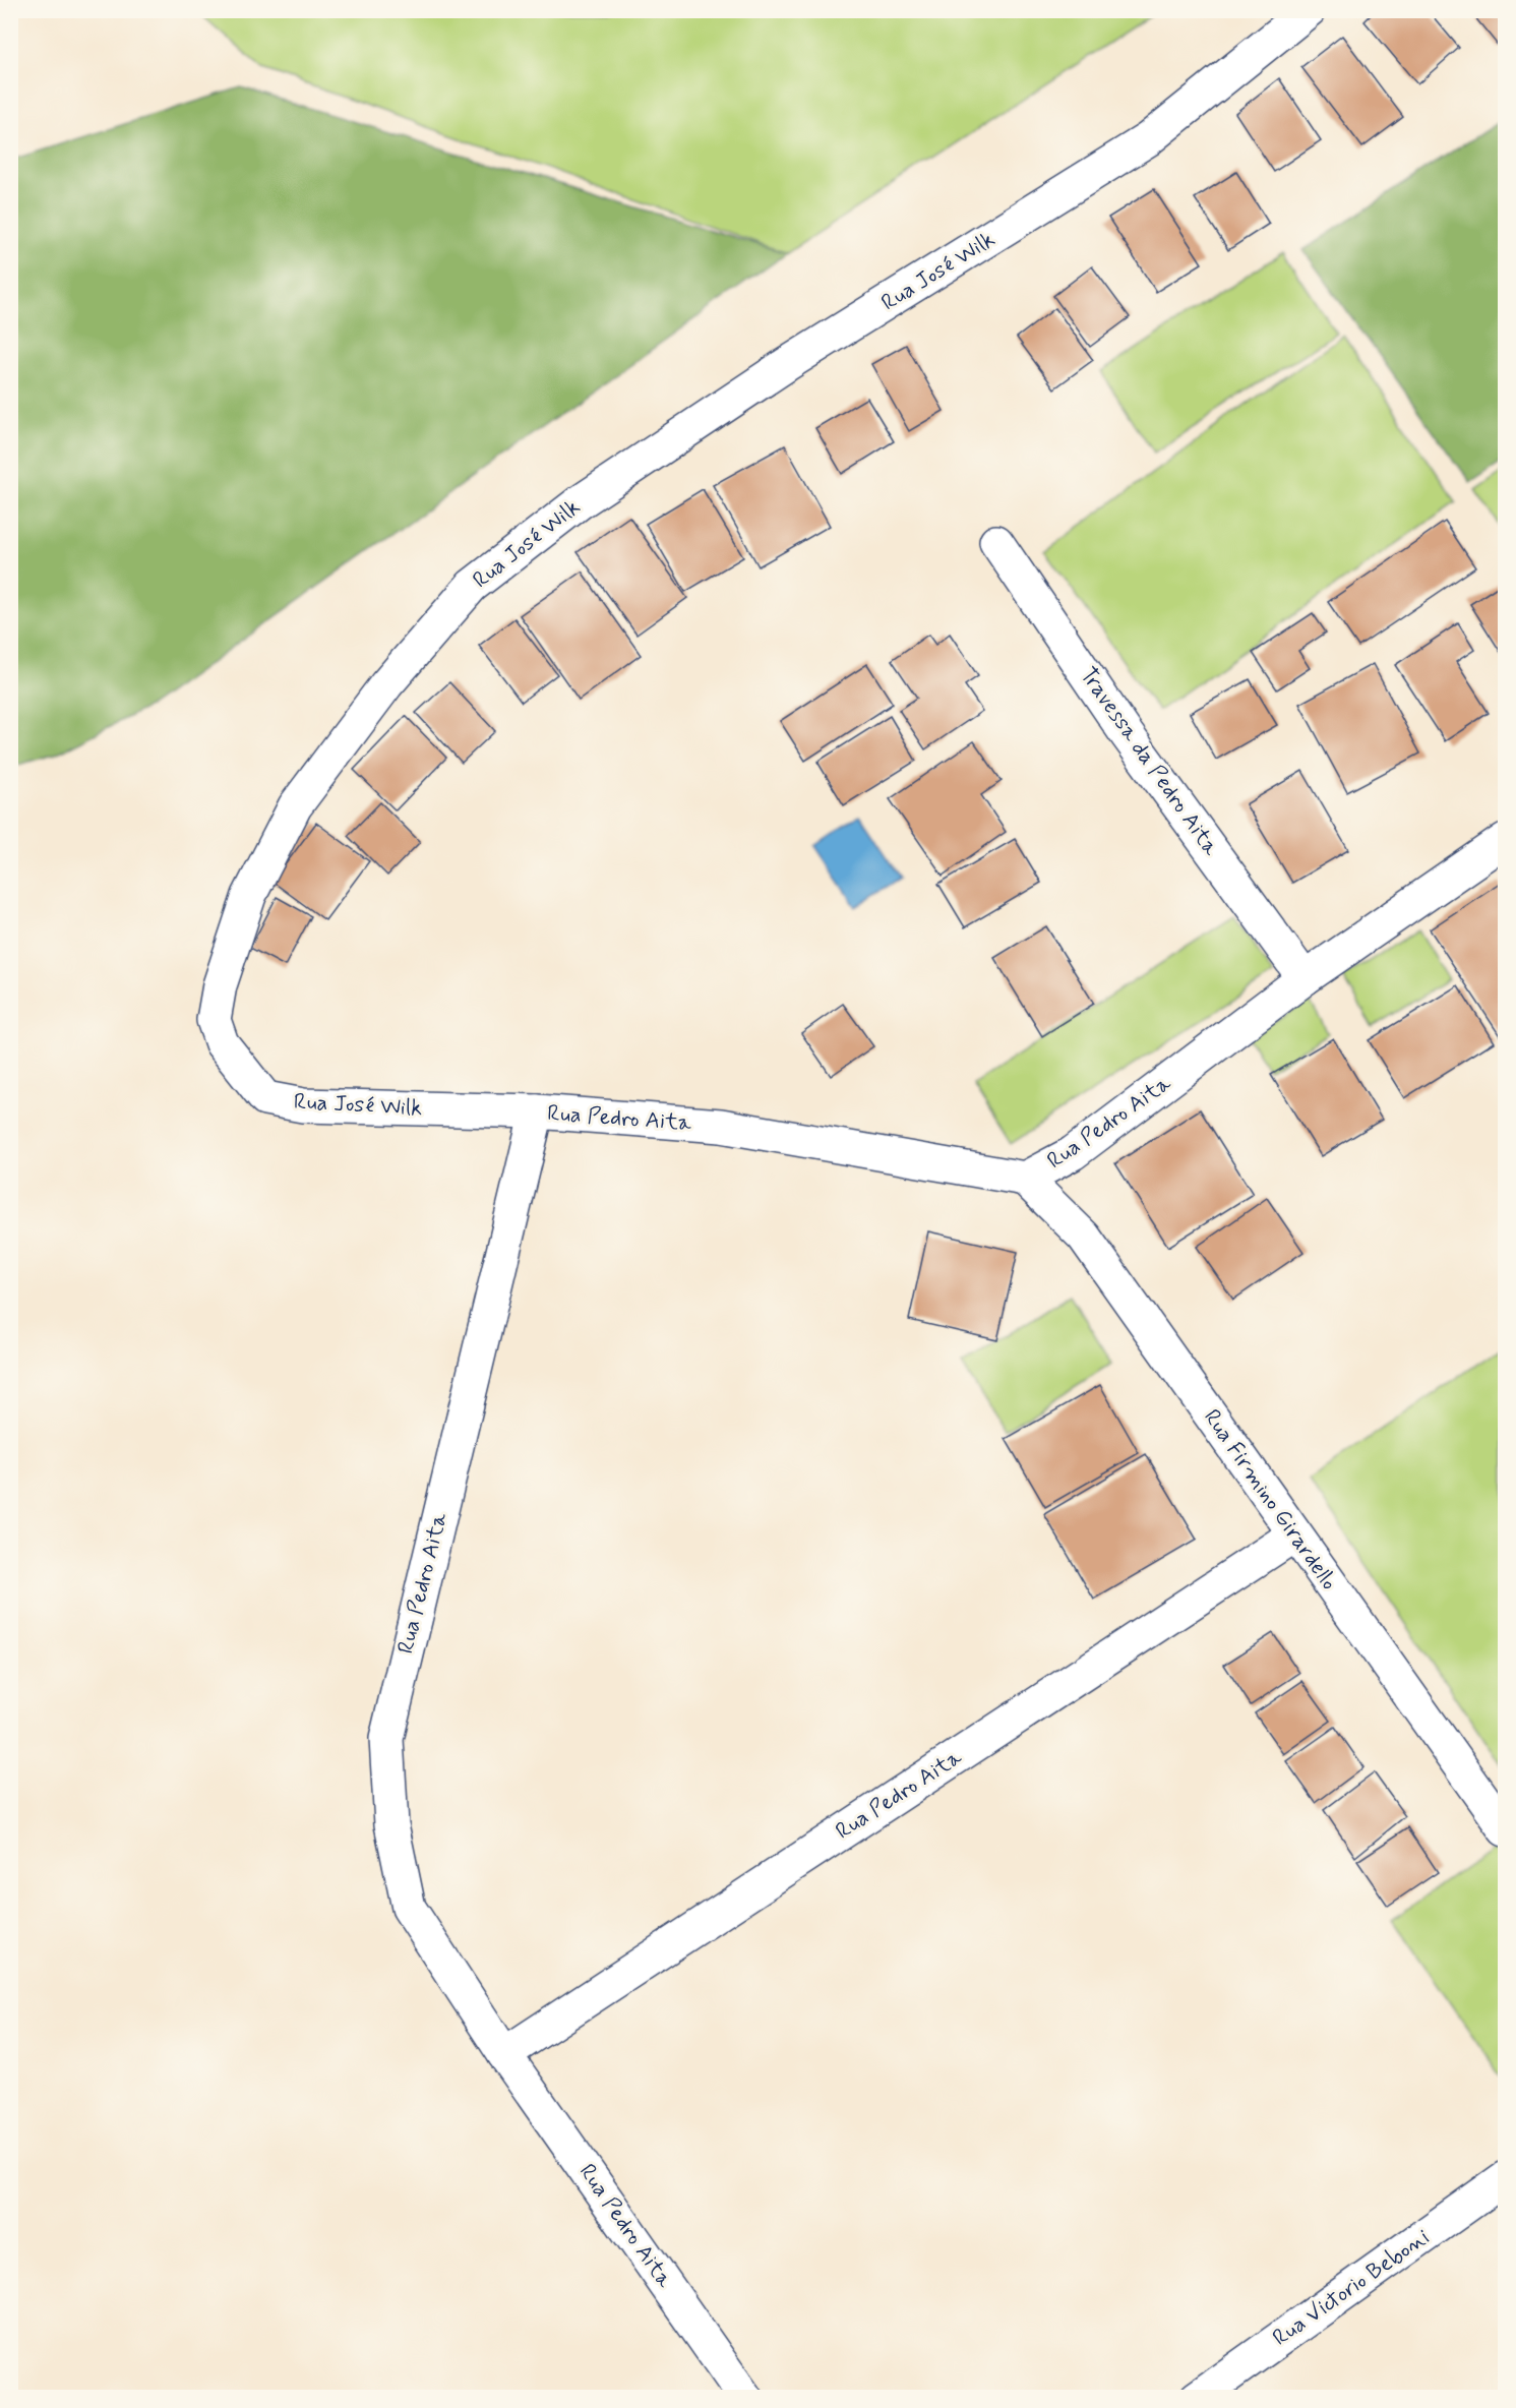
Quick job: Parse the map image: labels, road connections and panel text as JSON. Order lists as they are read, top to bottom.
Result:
{
  "streets": {
    "street": [
      "Rua José Wilk",
      "Travessa da Pedro Aita",
      "Rua Pedro Aita",
      "Rua Firmino Girardello",
      "Rua Victorio Beboni"
    ]
  },
  "crossings": [
    ["Rua José Wilk", "Rua Pedro Aita"],
    ["Travessa da Pedro Aita", "Rua Pedro Aita"],
    ["Rua Pedro Aita", "Rua Firmino Girardello"]
  ]
}
